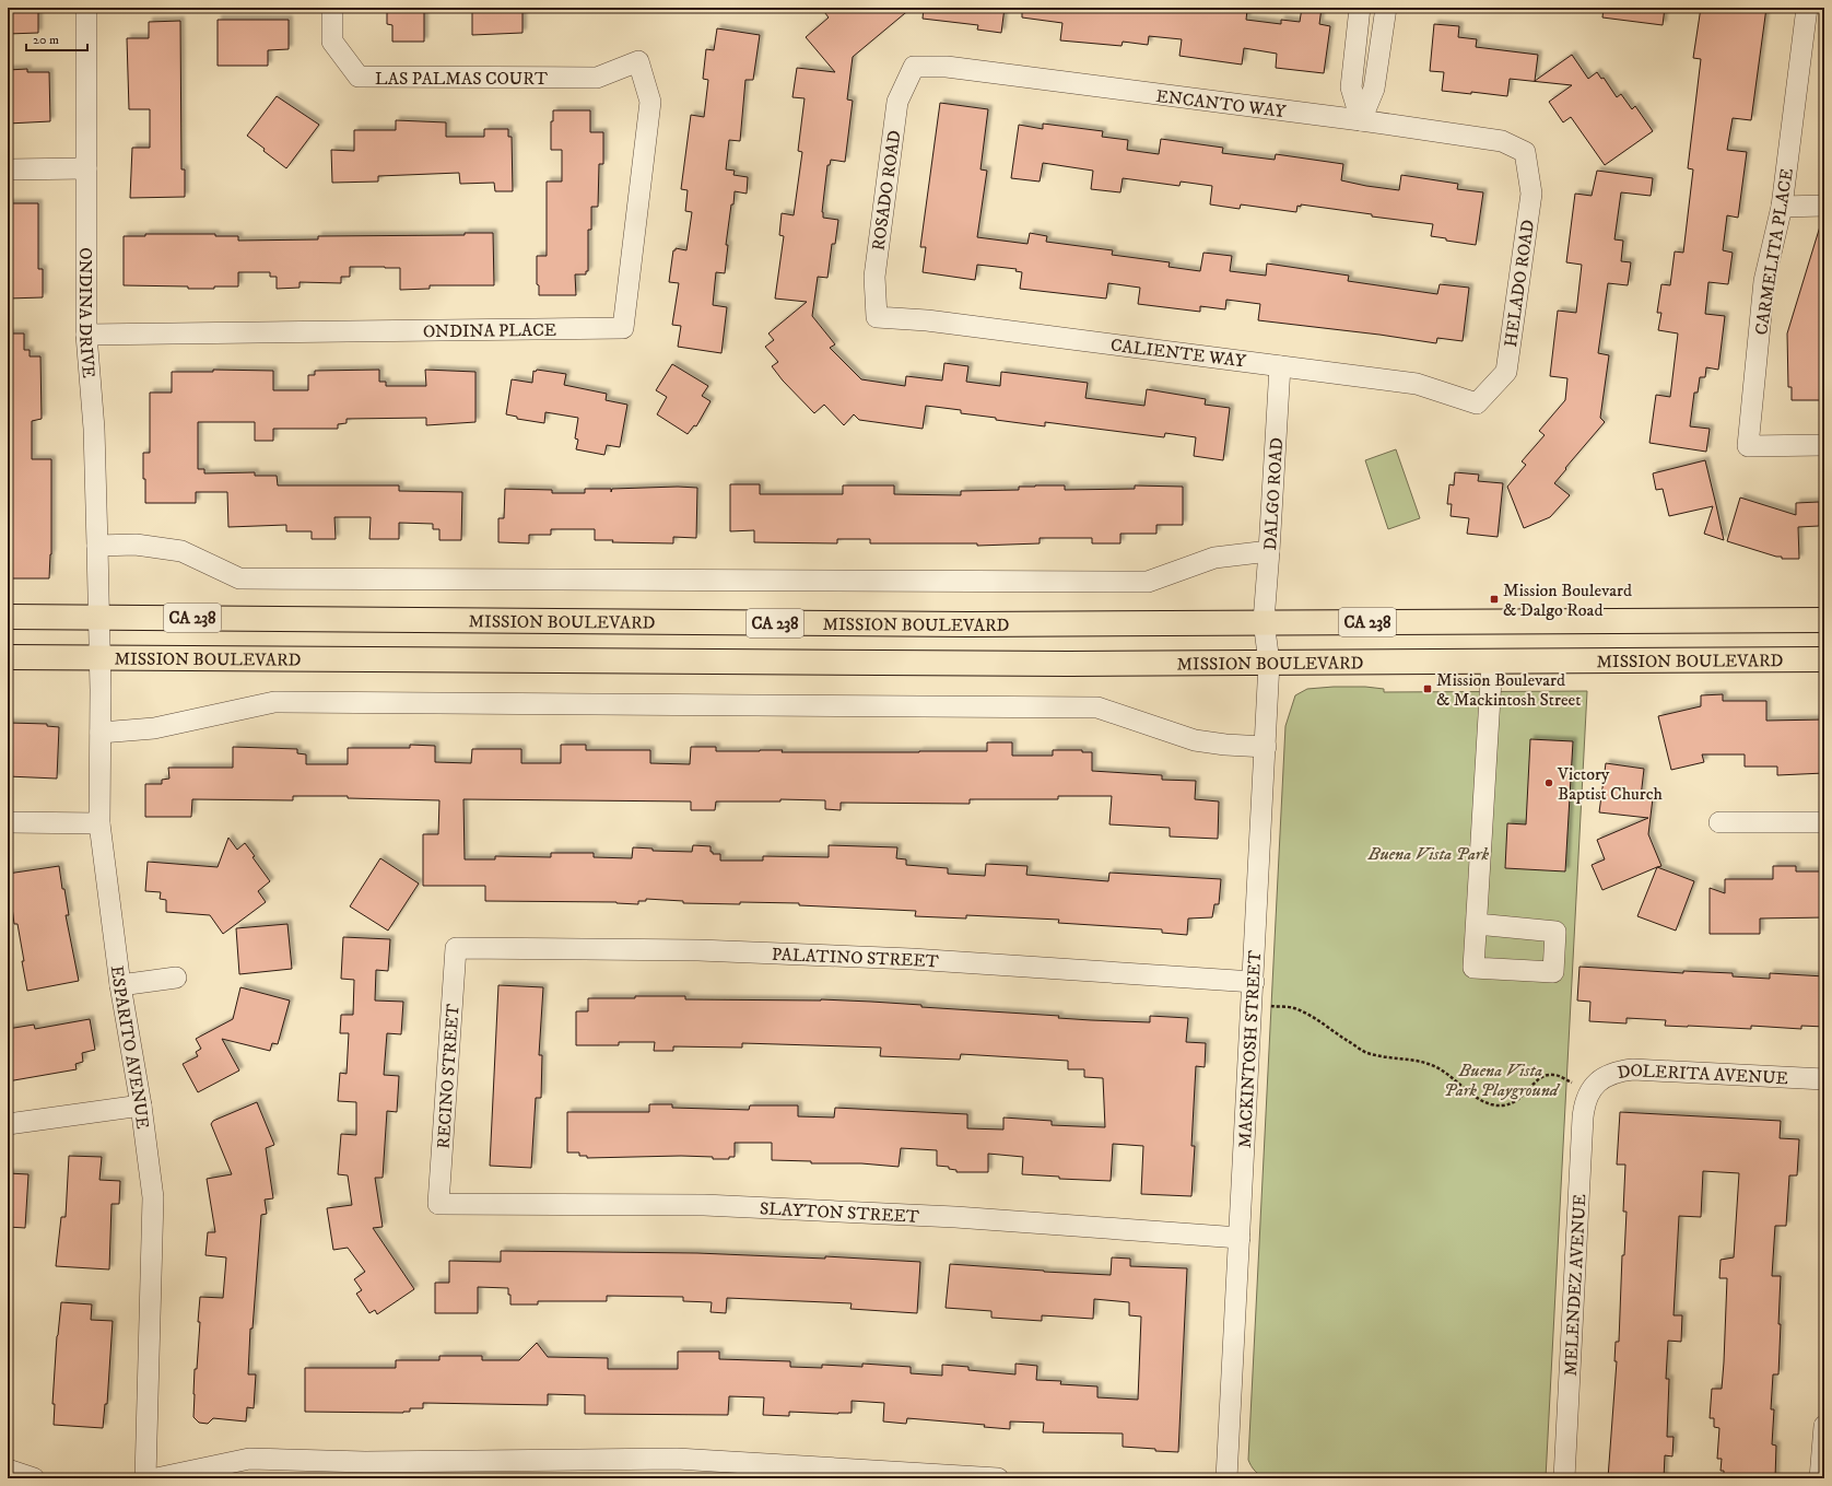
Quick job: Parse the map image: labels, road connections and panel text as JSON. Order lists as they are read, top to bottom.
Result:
{
  "streets": {
    "main road": ["CA 238", "MISSION BOULEVARD"],
    "street": [
      "LAS PALMAS COURT",
      "ENCANTO WAY",
      "ROSADO ROAD",
      "CARMELITA PLACE",
      "HELADO ROAD",
      "ONDINA DRIVE",
      "ONDINA PLACE",
      "CALIENTE WAY",
      "DALGO ROAD",
      "PALATINO STREET",
      "ESPARITO AVENUE",
      "MACKINTOSH STREET",
      "RECINO STREET",
      "DOLERITA AVENUE",
      "SLAYTON STREET",
      "MELENDEZ AVENUE"
    ]
  },
  "crossings": [
    ["LAS PALMAS COURT", "ONDINA PLACE"],
    ["ENCANTO WAY", "ROSADO ROAD"],
    ["ENCANTO WAY", "HELADO ROAD"],
    ["ROSADO ROAD", "CALIENTE WAY"],
    ["HELADO ROAD", "CALIENTE WAY"],
    ["ONDINA DRIVE", "ONDINA PLACE"],
    ["ONDINA DRIVE", "MISSION BOULEVARD"],
    ["ONDINA DRIVE", "ESPARITO AVENUE"],
    ["CALIENTE WAY", "DALGO ROAD"],
    ["DALGO ROAD", "MISSION BOULEVARD"],
    ["DALGO ROAD", "MACKINTOSH STREET"],
    ["MISSION BOULEVARD", "ESPARITO AVENUE"],
    ["MISSION BOULEVARD", "MACKINTOSH STREET"],
    ["PALATINO STREET", "MACKINTOSH STREET"],
    ["PALATINO STREET", "RECINO STREET"],
    ["MACKINTOSH STREET", "SLAYTON STREET"],
    ["RECINO STREET", "SLAYTON STREET"],
    ["DOLERITA AVENUE", "MELENDEZ AVENUE"]
  ],
  "parks": ["Buena Vista Park", "Buena Vista Park Playground"],
  "places": {
    "transit": ["Mission Boulevard & Dalgo Road", "Mission Boulevard & Mackintosh Street"],
    "other": ["Victory Baptist Church"]
  },
  "scale_bar": "20 m"
}
